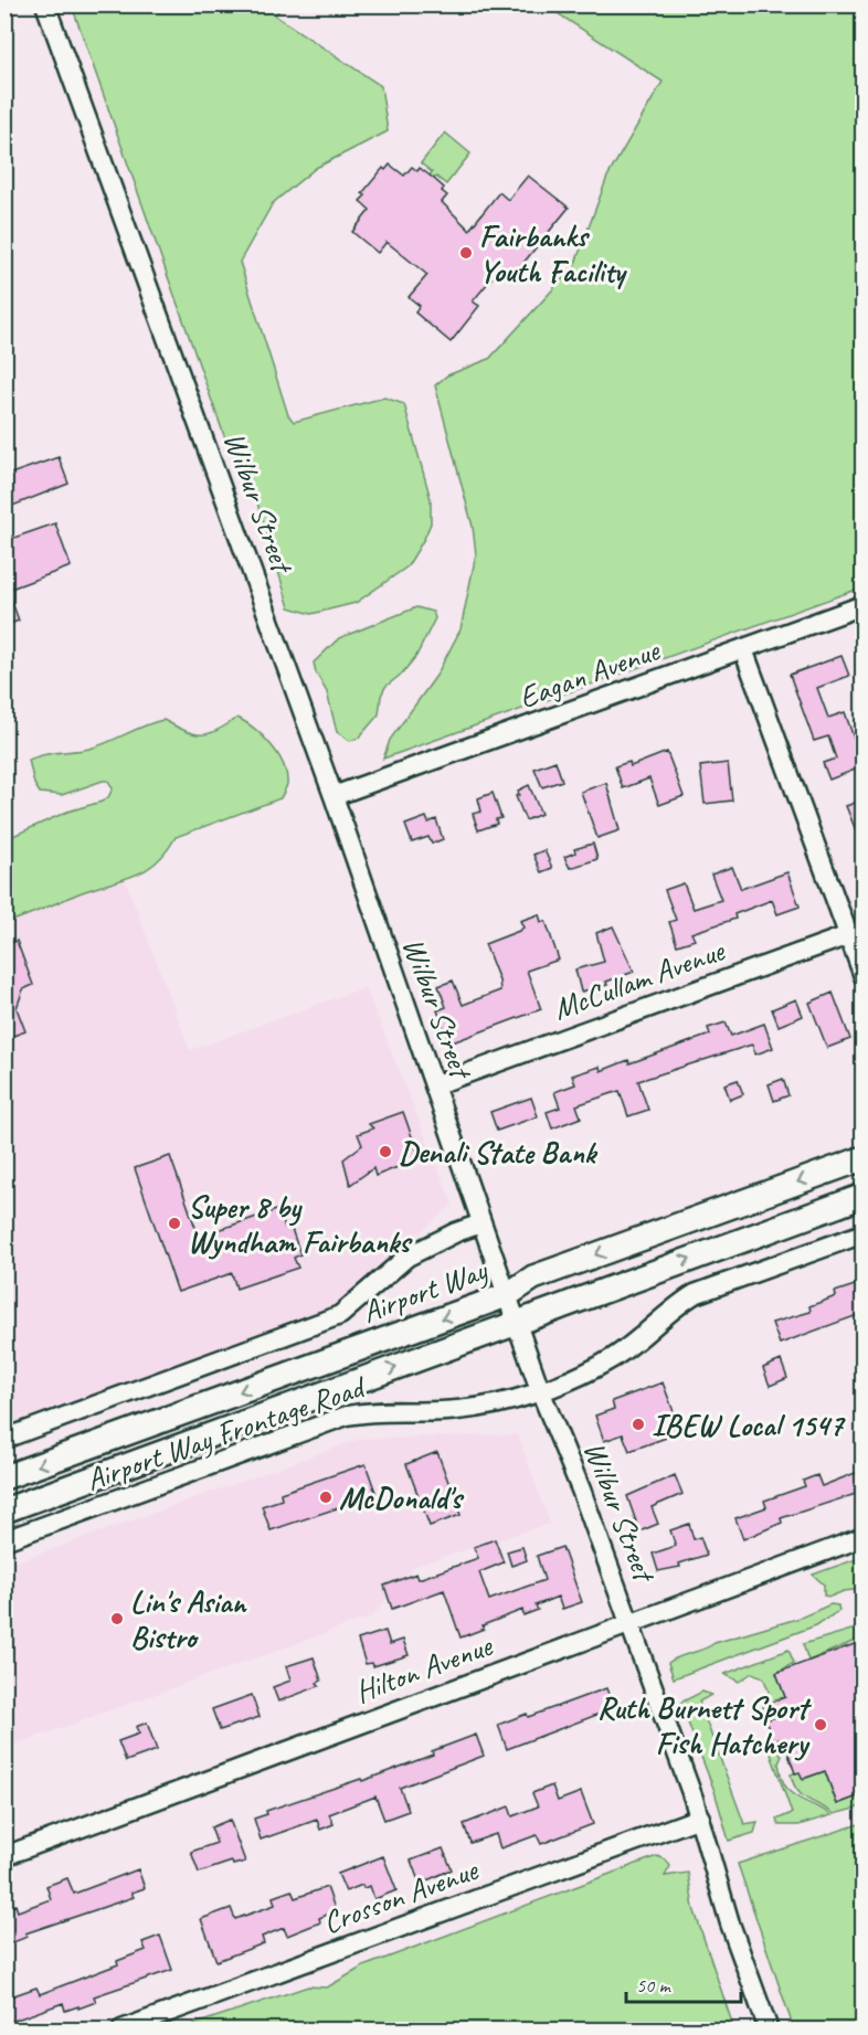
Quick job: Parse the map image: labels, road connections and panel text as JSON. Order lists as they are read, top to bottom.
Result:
{
  "streets": {
    "main road": ["Airport Way"],
    "street": [
      "Wilbur Street",
      "Eagan Avenue",
      "McCullam Avenue",
      "Airport Way Frontage Road",
      "Hilton Avenue",
      "Crosson Avenue"
    ]
  },
  "crossings": [
    ["Wilbur Street", "Eagan Avenue"],
    ["Wilbur Street", "McCullam Avenue"],
    ["Wilbur Street", "Airport Way"],
    ["Wilbur Street", "Airport Way Frontage Road"],
    ["Wilbur Street", "Hilton Avenue"],
    ["Wilbur Street", "Crosson Avenue"]
  ],
  "places": [
    "Fairbanks Youth Facility",
    "Denali State Bank",
    "Super 8 by Wyndham Fairbanks",
    "IBEW Local 1547",
    "McDonald's",
    "Lin's Asian Bistro",
    "Ruth Burnett Sport Fish Hatchery"
  ],
  "scale_bar": "50 m"
}
